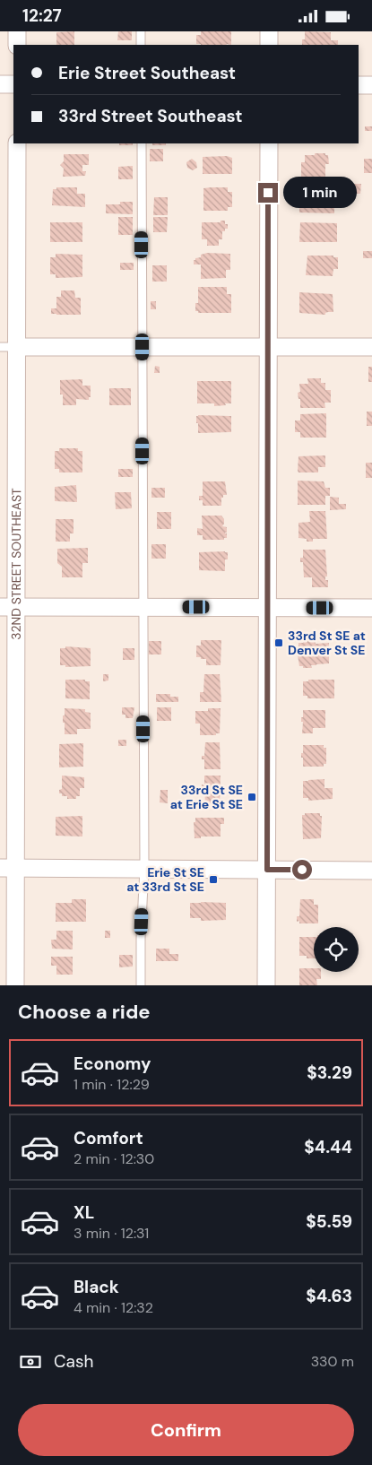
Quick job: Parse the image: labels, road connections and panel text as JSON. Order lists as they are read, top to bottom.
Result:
{
  "streets": {
    "street": ["32ND STREET SOUTHEAST"]
  },
  "places": {
    "transit": ["33rd St SE at Denver St SE", "33rd St SE at Erie St SE", "Erie St SE at 33rd St SE"]
  },
  "page": {
    "status": "12:27",
    "banner": ["Erie Street Southeast", "33rd Street Southeast"],
    "bubble": "1 min",
    "heading": "Choose a ride",
    "list": [
      {
        "name": "Economy",
        "note": "1 min · 12:29",
        "value": "$3.29"
      },
      {
        "name": "Comfort",
        "note": "2 min · 12:30",
        "value": "$4.44"
      },
      {
        "name": "XL",
        "note": "3 min · 12:31",
        "value": "$5.59"
      },
      {
        "name": "Black",
        "note": "4 min · 12:32",
        "value": "$4.63"
      }
    ],
    "pay": ["Cash", "330 m"],
    "buttons": "Confirm"
  }
}
